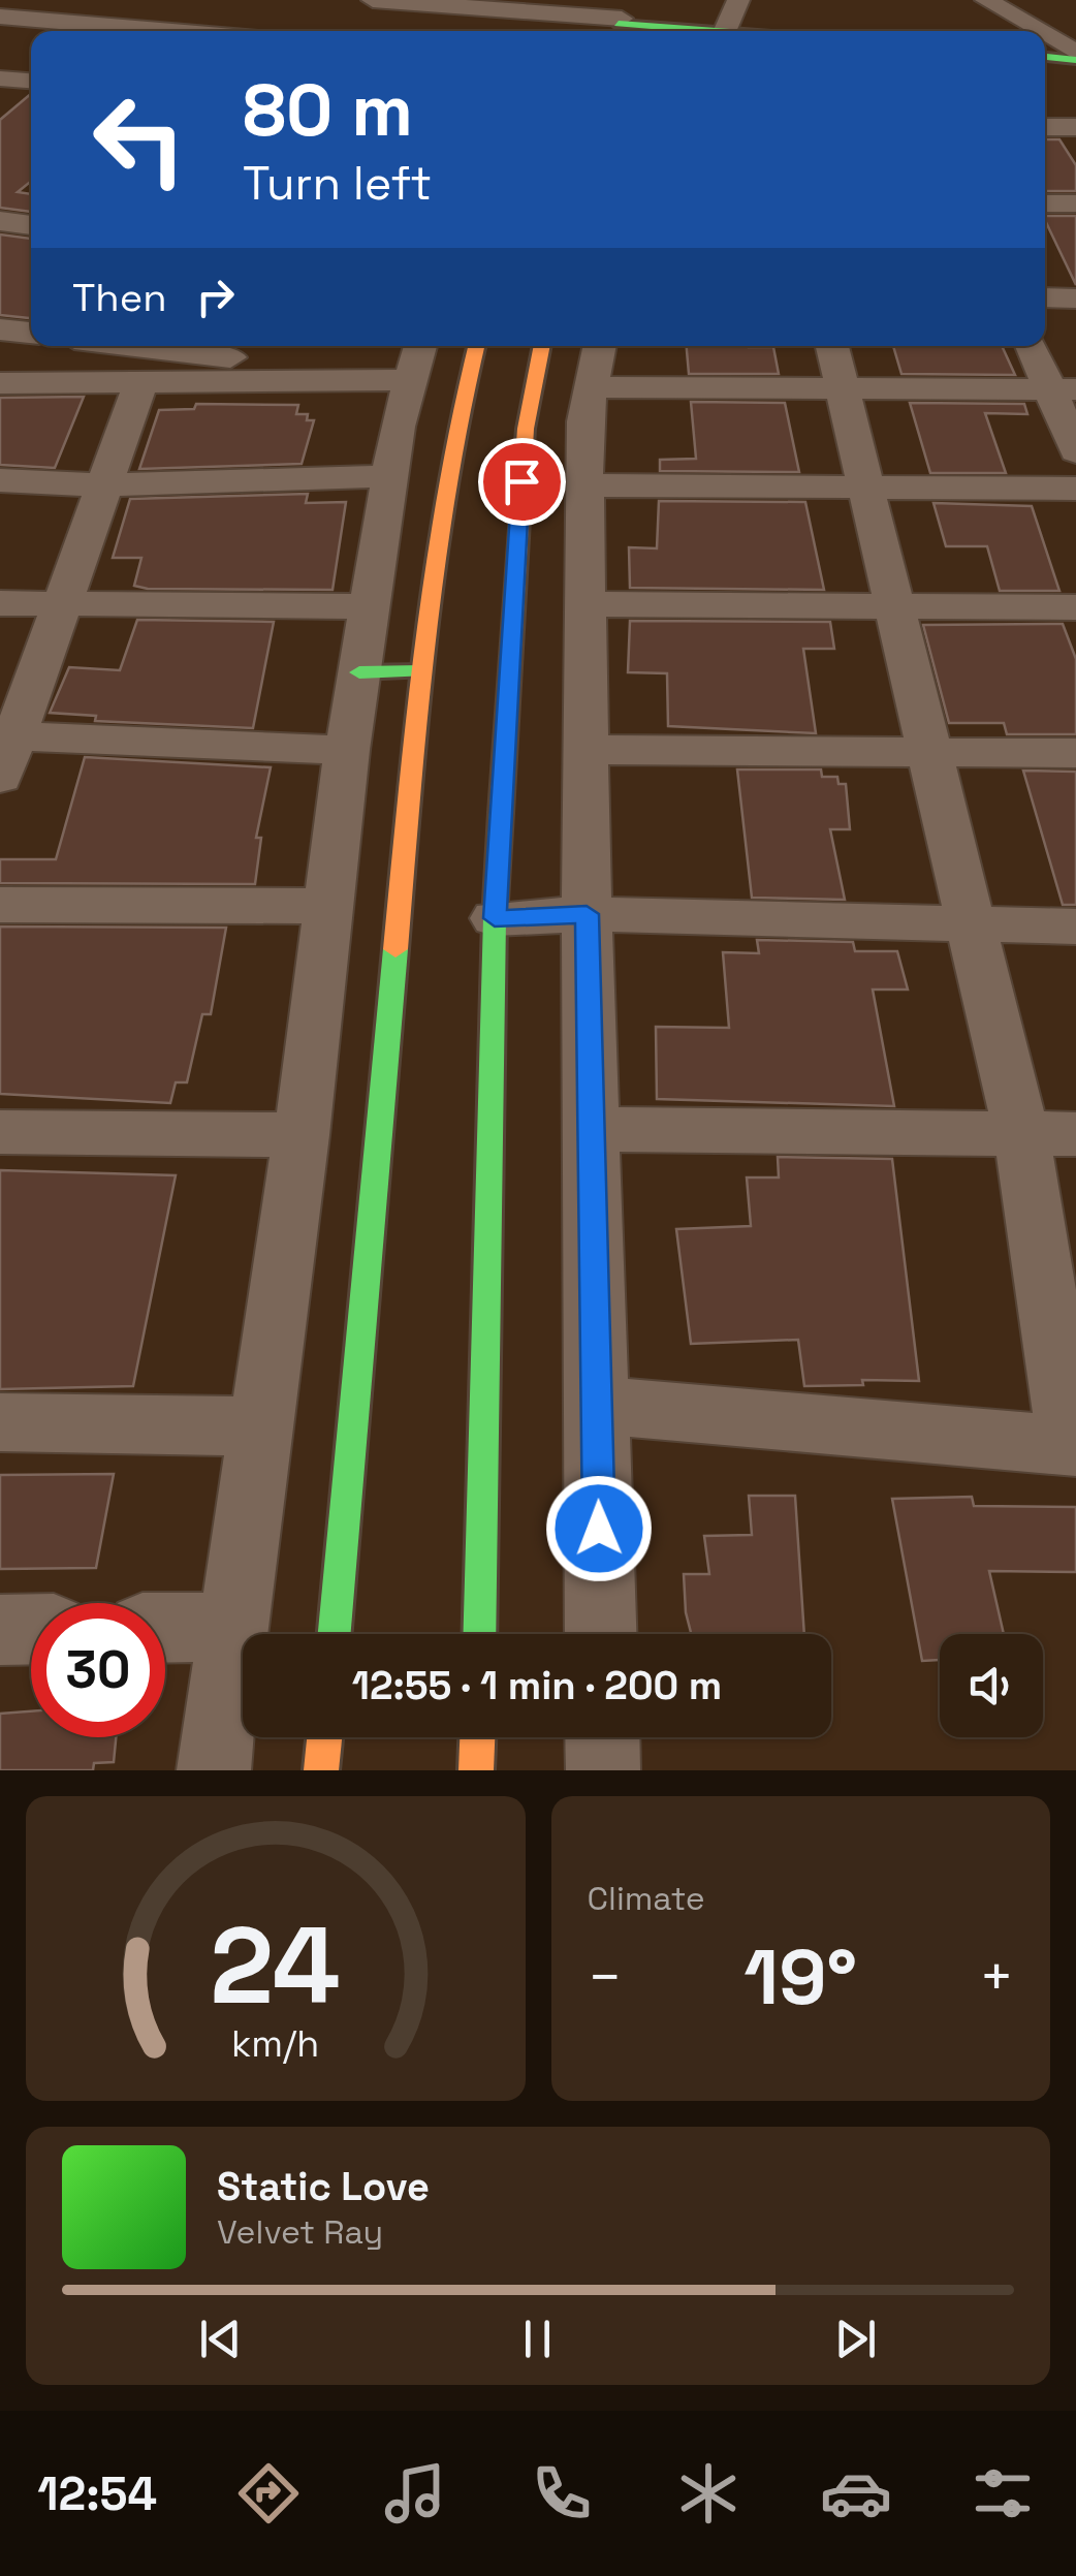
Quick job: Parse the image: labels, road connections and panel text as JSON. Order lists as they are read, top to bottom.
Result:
{
  "page": {
    "turn": ["80 m", "Turn left"],
    "then": "Then",
    "limit": "30",
    "trip": "12:55 · 1 min · 200 m",
    "tile": "Climate",
    "heat": ["−", "19°", "+"],
    "song": ["Static Love", "Velvet Ray"],
    "tabs": "12:54",
    "gauge": ["24", "km/h"]
  }
}
